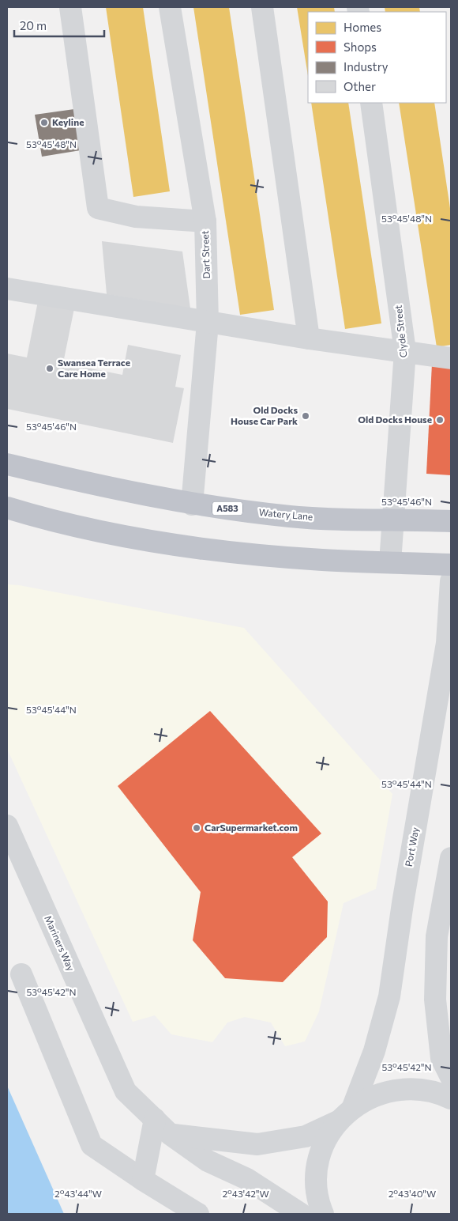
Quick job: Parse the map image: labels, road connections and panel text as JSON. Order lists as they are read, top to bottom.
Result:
{
  "streets": {
    "highway": ["A583", "Watery Lane"],
    "street": [
      "Dart Street",
      "Clyde Street",
      "Port Way",
      "Mariners Way"
    ]
  },
  "crossings": [
    ["Dart Street", "Watery Lane"],
    ["Clyde Street", "Watery Lane"]
  ],
  "places": [
    "Keyline",
    "Swansea Terrace Care Home",
    "Old Docks House Car Park",
    "Old Docks House",
    "CarSupermarket.com"
  ],
  "legend": [
    "Homes",
    "Shops",
    "Industry",
    "Other"
  ],
  "scale_bar": "20 m",
  "coordinates": [
    "53°45'48\"N",
    "53°45'46\"N",
    "53°45'44\"N",
    "53°45'42\"N",
    "2°43'44\"W",
    "2°43'42\"W",
    "2°43'40\"W"
  ]
}
